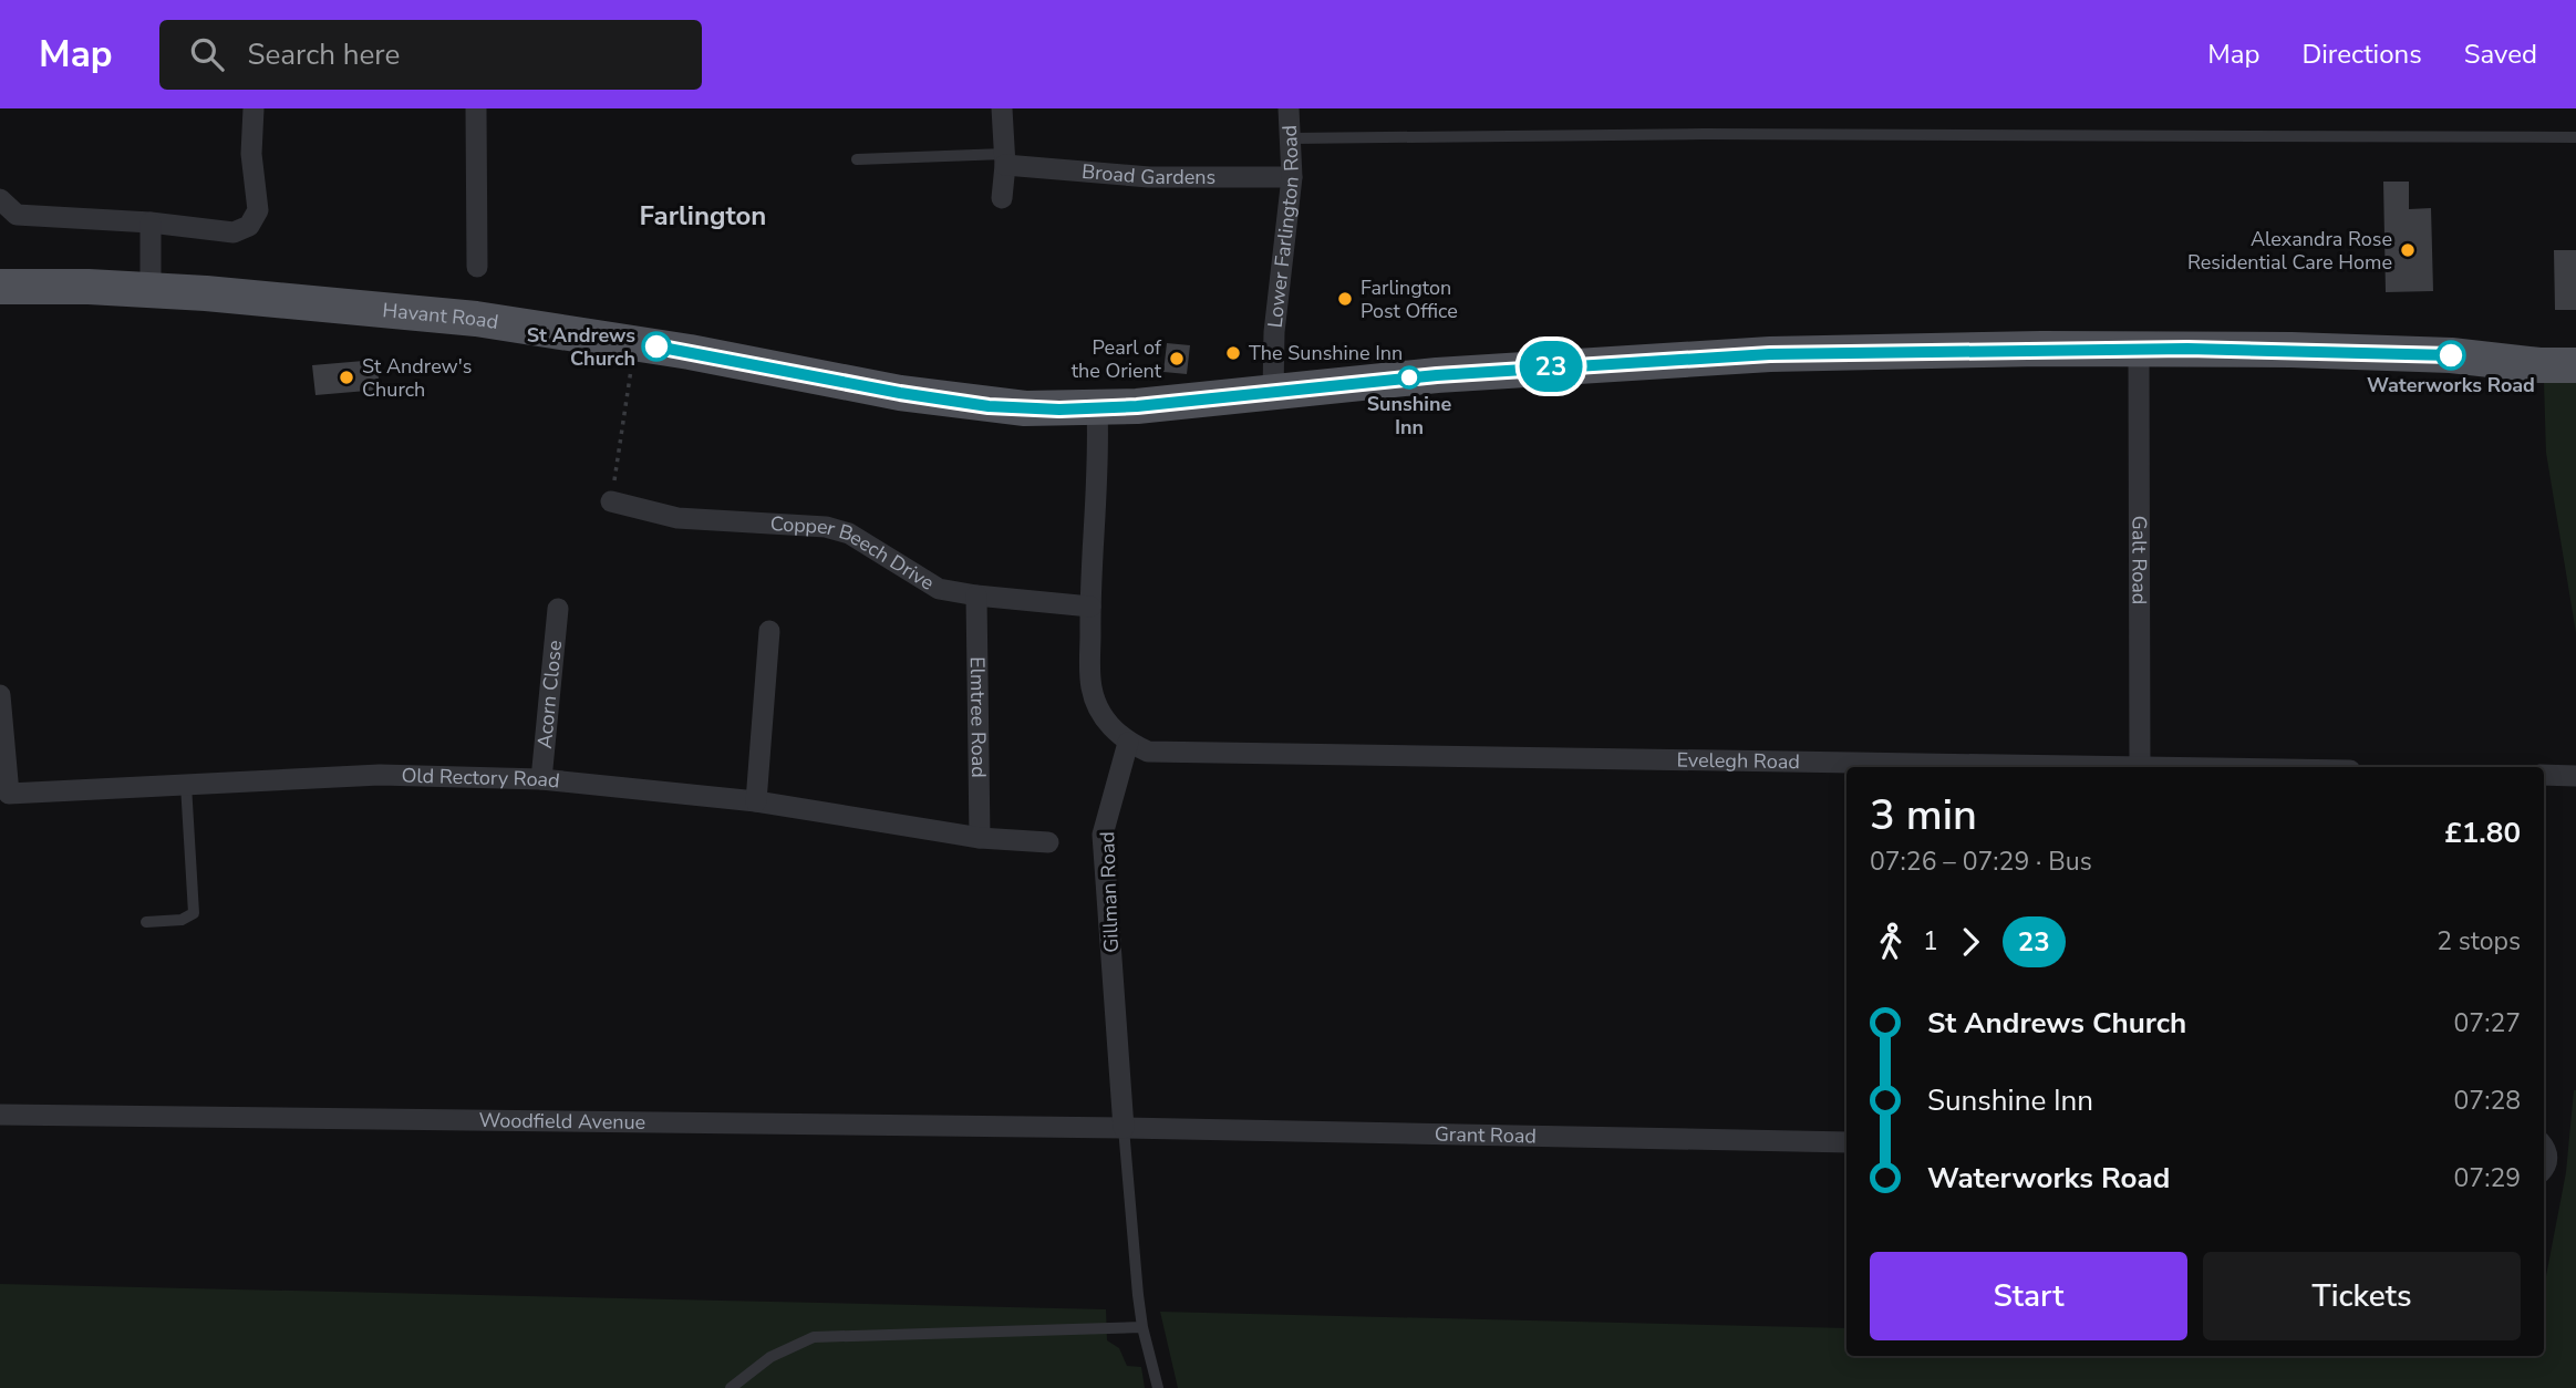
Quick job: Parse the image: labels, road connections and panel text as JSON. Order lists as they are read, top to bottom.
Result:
{
  "streets": {
    "main road": ["Havant Road"],
    "street": [
      "Broad Gardens",
      "Lower Farlington Road",
      "Copper Beech Drive",
      "Galt Road",
      "Acorn Close",
      "Elmtree Road",
      "Evelegh Road",
      "Old Rectory Road",
      "Gillman Road",
      "Woodfield Avenue",
      "Grant Road"
    ]
  },
  "crossings": [
    ["Broad Gardens", "Lower Farlington Road"],
    ["Lower Farlington Road", "Havant Road"],
    ["Havant Road", "Galt Road"],
    ["Copper Beech Drive", "Elmtree Road"],
    ["Acorn Close", "Old Rectory Road"],
    ["Elmtree Road", "Old Rectory Road"],
    ["Evelegh Road", "Gillman Road"],
    ["Gillman Road", "Woodfield Avenue"],
    ["Gillman Road", "Grant Road"],
    ["Woodfield Avenue", "Grant Road"]
  ],
  "districts": ["Farlington"],
  "places": [
    "Alexandra Rose Residential Care Home",
    "Farlington Post Office",
    "St Andrews Church",
    "The Sunshine Inn",
    "Waterworks Road",
    "Pearl of the Orient",
    "St Andrew's Church",
    "Sunshine Inn"
  ],
  "lines": ["bus line 23"],
  "page": {
    "header": "Map",
    "search": "Search here",
    "nav": ["Map", "Directions", "Saved"],
    "on_map": "23",
    "heading": ["3 min", "07:26 – 07:29 · Bus", "£1.80"],
    "legs": ["1", "23", "2 stops"],
    "list": [
      {
        "name": "St Andrews Church",
        "value": "07:27"
      },
      {
        "name": "Sunshine Inn",
        "value": "07:28"
      },
      {
        "name": "Waterworks Road",
        "value": "07:29"
      }
    ],
    "buttons": ["Start", "Tickets"]
  }
}
